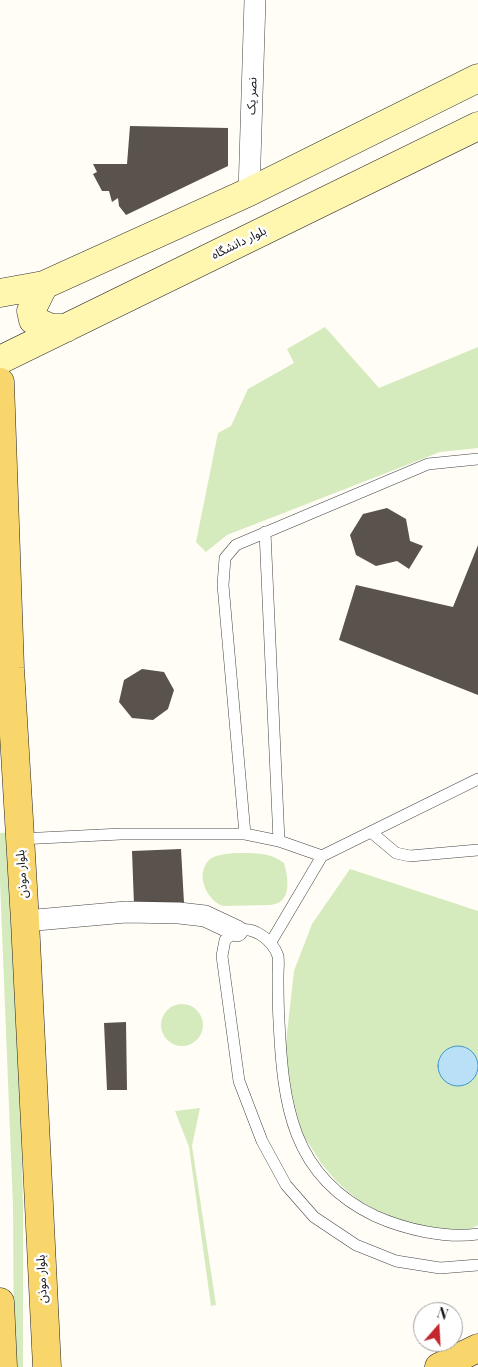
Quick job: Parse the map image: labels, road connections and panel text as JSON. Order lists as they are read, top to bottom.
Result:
{
  "streets": {
    "main road": ["بلوار موذن"],
    "street": ["نصر یک", "بلوار دانشگاه"]
  },
  "north": "top"
}
